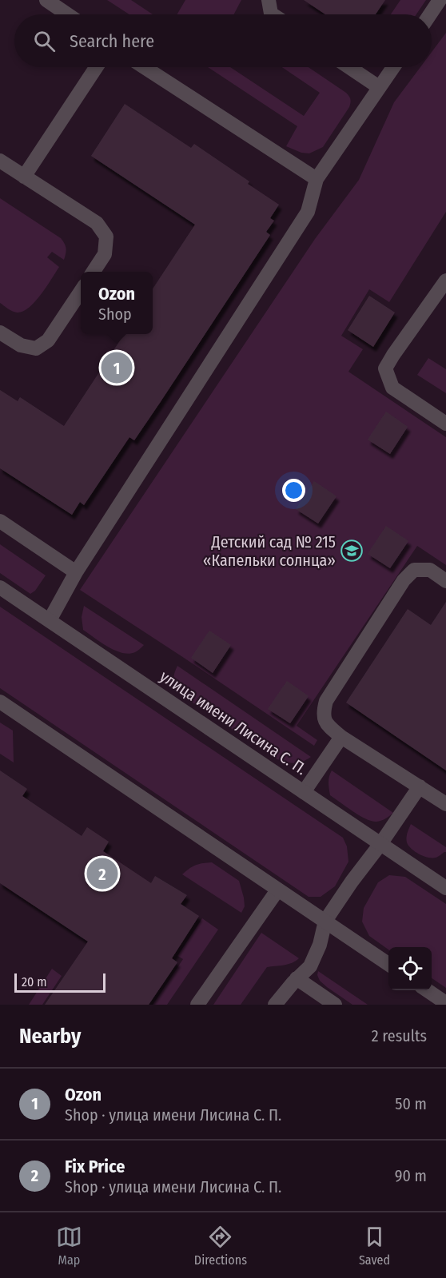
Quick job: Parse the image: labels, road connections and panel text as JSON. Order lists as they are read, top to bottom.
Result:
{
  "streets": {
    "street": ["улица имени Лисина С. П."]
  },
  "places": {
    "school or university": ["Детский сад № 215 «Капельки солнца»"]
  },
  "scale_bar": "20 m",
  "page": {
    "search": "Search here",
    "popup": ["Ozon", "Shop"],
    "pins": ["1", "2"],
    "scale": "20 m",
    "heading": ["Nearby", "2 results"],
    "list": [
      {
        "mark": "1",
        "name": "Ozon",
        "note": "Shop · улица имени Лисина С. П.",
        "value": "50 m"
      },
      {
        "mark": "2",
        "name": "Fix Price",
        "note": "Shop · улица имени Лисина С. П.",
        "value": "90 m"
      }
    ],
    "nav": ["Map", "Directions", "Saved"]
  }
}
